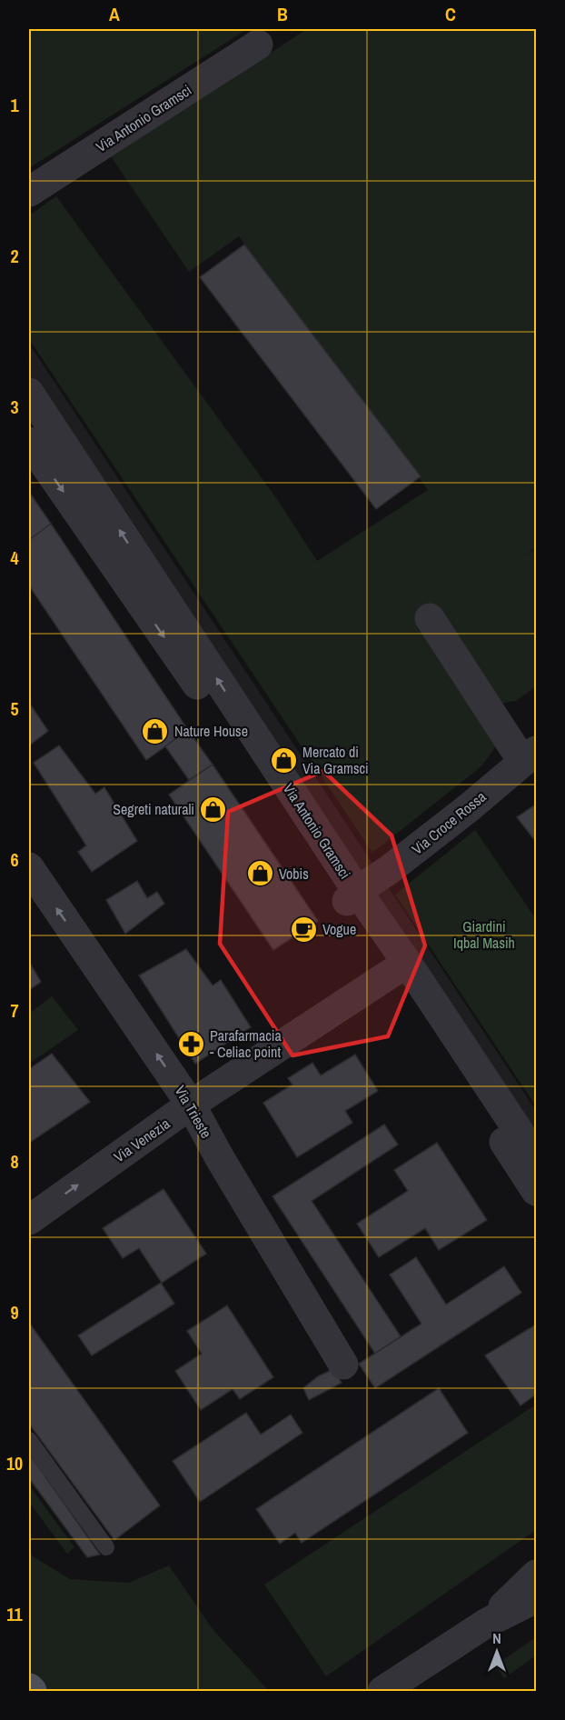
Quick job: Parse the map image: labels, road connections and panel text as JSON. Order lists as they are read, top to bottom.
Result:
{
  "streets": {
    "street": [
      "Via Antonio Gramsci",
      "Via Croce Rossa",
      "Via Trieste",
      "Via Venezia"
    ]
  },
  "crossings": [
    ["Via Antonio Gramsci", "Via Croce Rossa"],
    ["Via Antonio Gramsci", "Via Venezia"],
    ["Via Trieste", "Via Venezia"]
  ],
  "one_way": ["Via Trieste", "Via Venezia"],
  "parks": ["Giardini Iqbal Masih"],
  "places": {
    "shop": [
      "Nature House",
      "Mercato di Via Gramsci",
      "Segreti naturali",
      "Vobis"
    ],
    "cafe": ["Vogue"],
    "pharmacy": ["Parafarmacia - Celiac point"]
  },
  "north": "top",
  "grid": {
    "columns": ["A", "B", "C"],
    "rows": [
      "1",
      "2",
      "3",
      "4",
      "5",
      "6",
      "7",
      "8",
      "9",
      "10",
      "11"
    ]
  }
}
